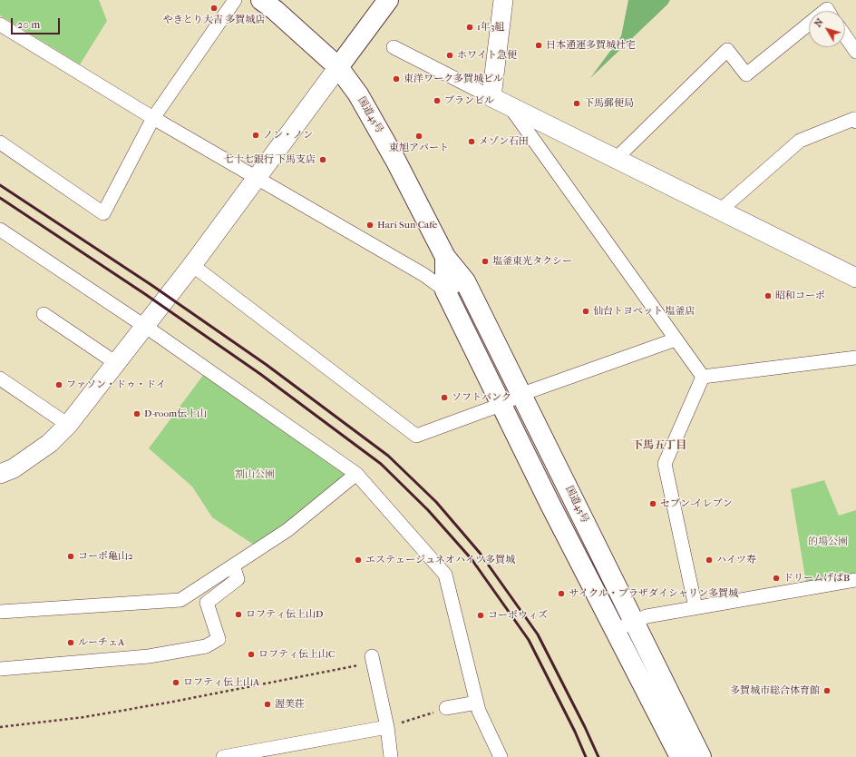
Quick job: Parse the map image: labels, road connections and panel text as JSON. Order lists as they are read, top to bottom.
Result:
{
  "streets": {
    "main road": ["国道45号"]
  },
  "districts": ["下馬五丁目"],
  "parks": ["割山公園", "的場公園"],
  "places": [
    "やきとり大吉 多賀城店",
    "1年3組",
    "日本通運多賀城社宅",
    "ホワイト急便",
    "東洋ワーク多賀城ビル",
    "ブランビル",
    "下馬郵便局",
    "ノン・ノン",
    "東旭アパート",
    "メゾン石田",
    "七十七銀行 下馬支店",
    "Hari Sun Cafe",
    "塩釜東光タクシー",
    "昭和コーポ",
    "仙台トヨペット 塩釜店",
    "ファソン・ドゥ・ドイ",
    "ソフトバンク",
    "D-room伝上山",
    "セブン-イレブン",
    "コーポ亀山2",
    "エステェージュネオハイツ多賀城",
    "ハイツ寿",
    "ドリームげばB",
    "サイクル・プラザダイシャリン多賀城",
    "ロフティ伝上山D",
    "コーポウィズ",
    "ルーチェA",
    "ロフティ伝上山C",
    "ロフティ伝上山A",
    "多賀城市総合体育館",
    "渥美荘"
  ],
  "scale_bar": "20 m",
  "north": "top left"
}
